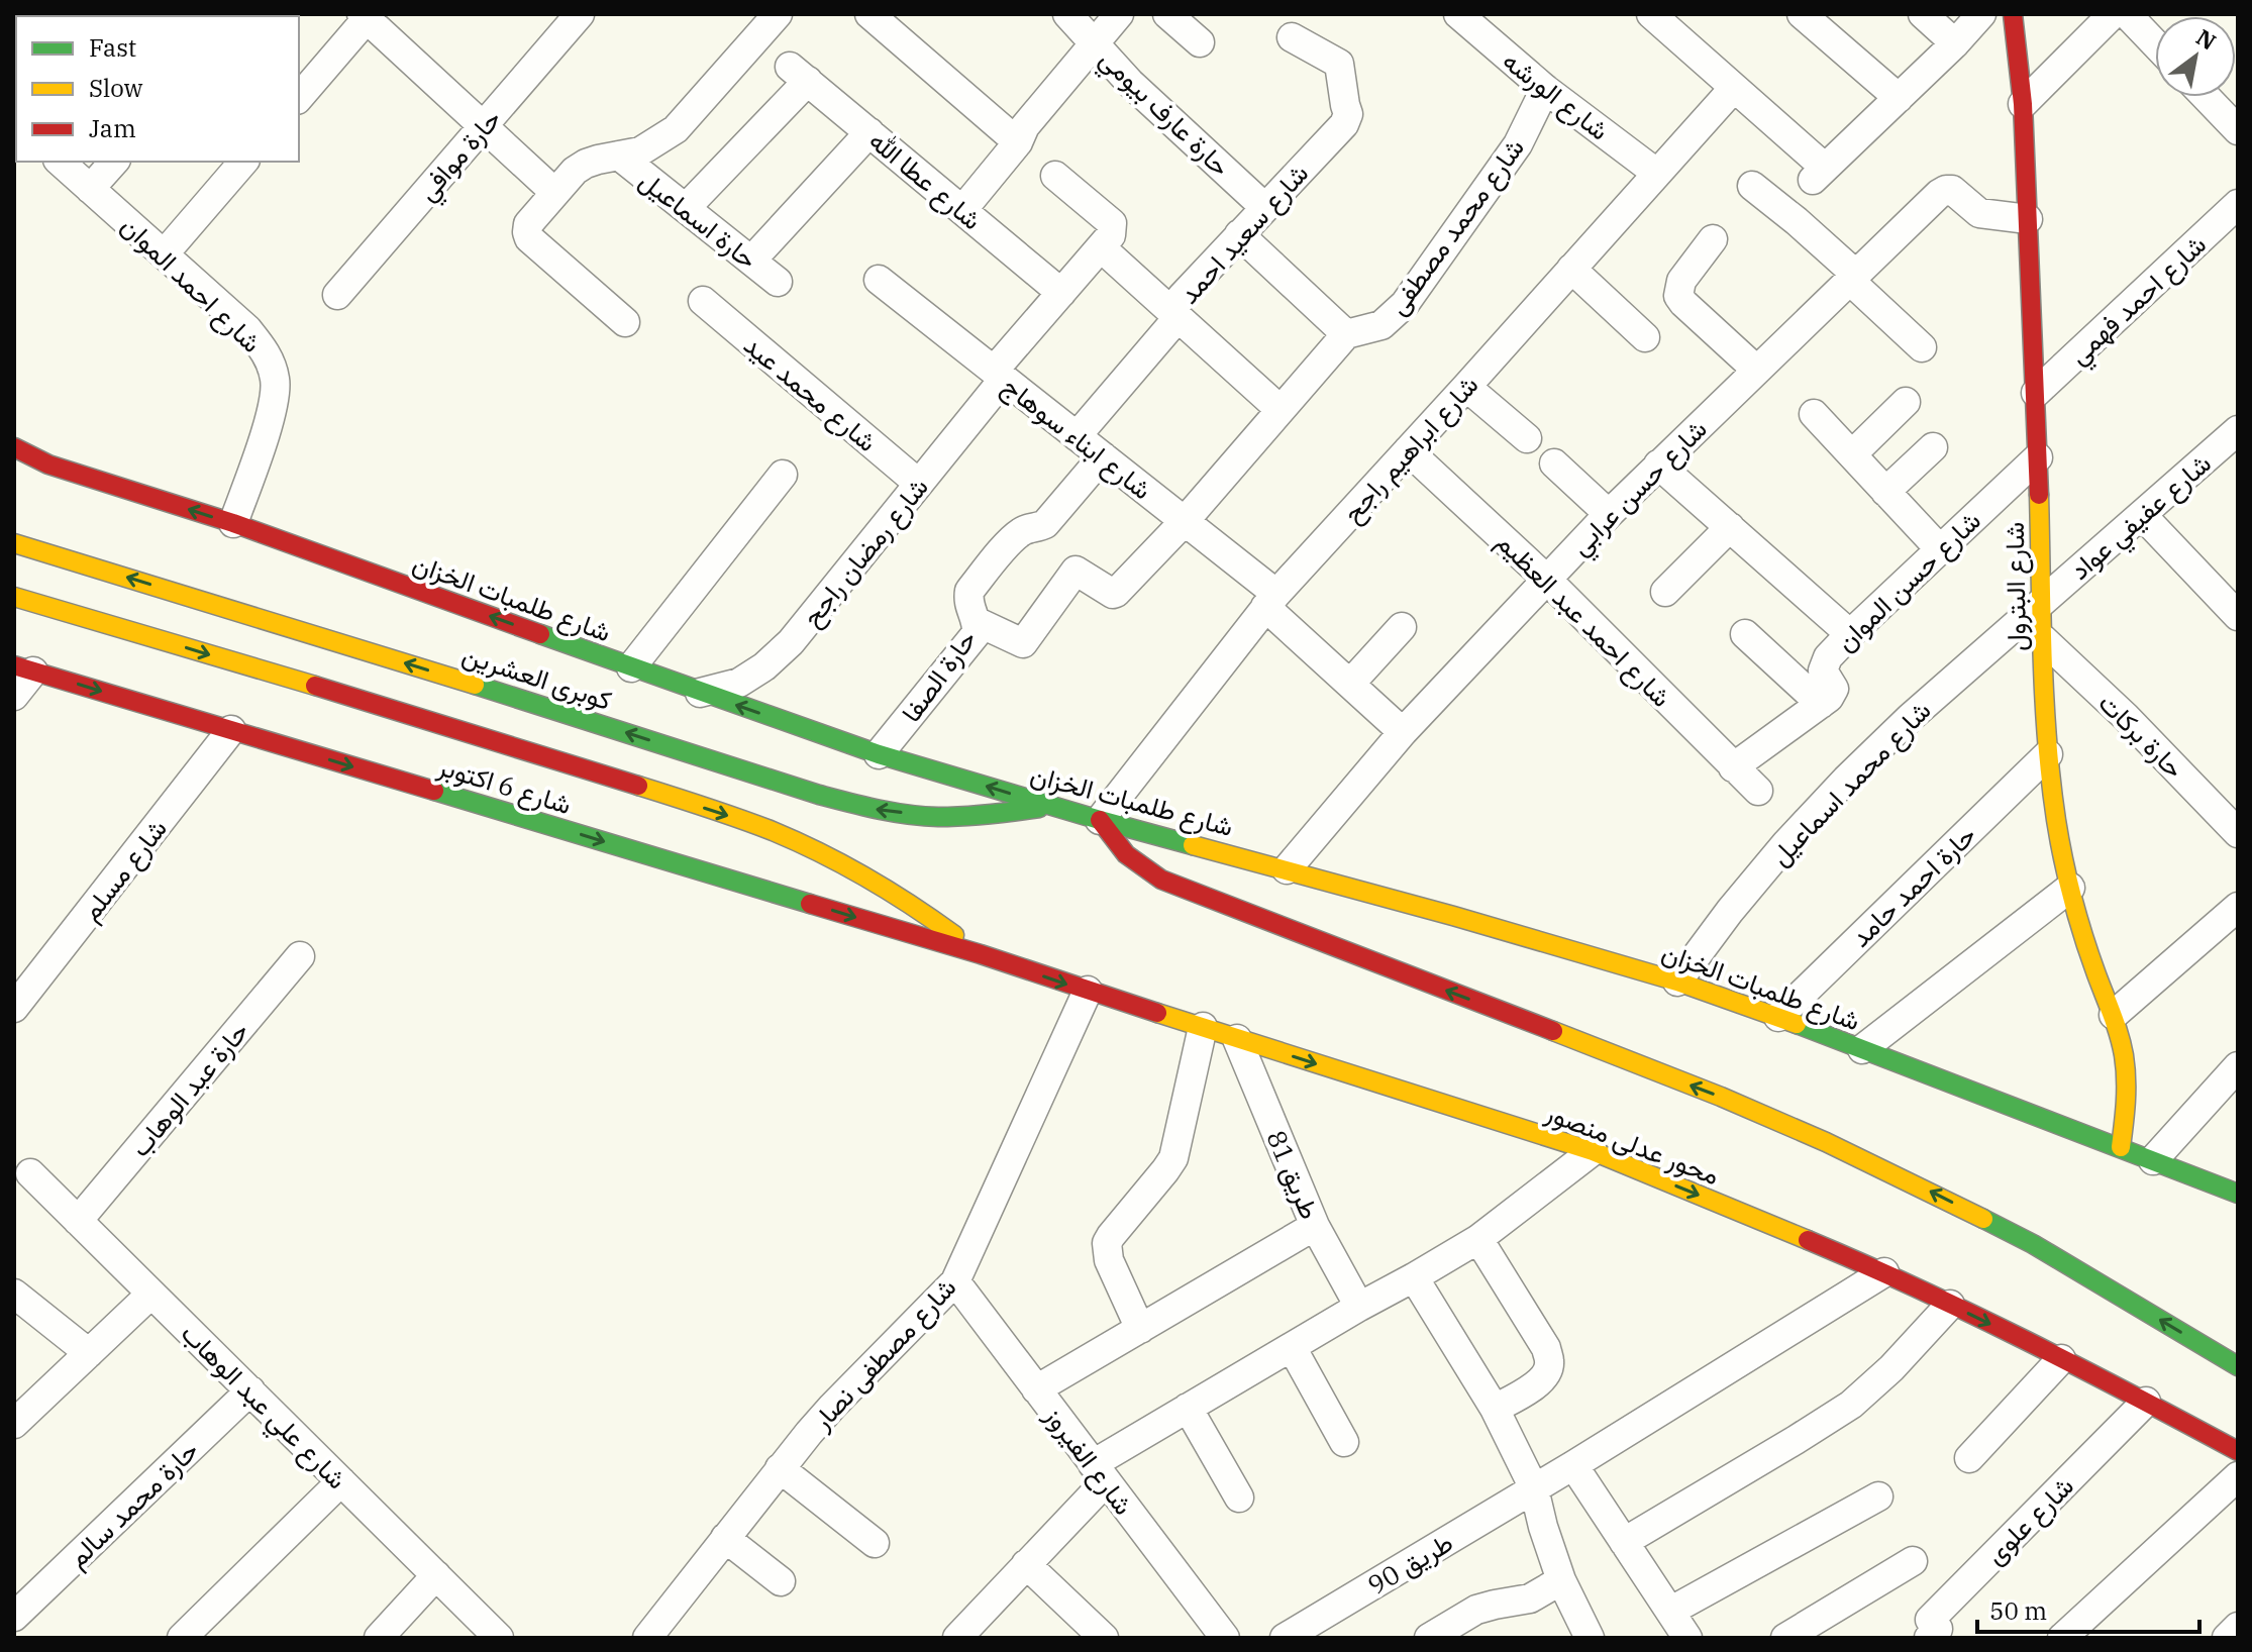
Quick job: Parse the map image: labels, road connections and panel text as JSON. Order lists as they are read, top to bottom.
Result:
{
  "streets": {
    "main road": [
      "شارع البترول",
      "شارع طلمبات الخزان",
      "كوبرى العشرين",
      "شارع 6 اكتوبر",
      "محور عدلى منصور"
    ],
    "street": [
      "شارع الورشه",
      "حارة عارف بيومي",
      "حارة موافي",
      "شارع عطا الله",
      "حارة اسماعيل",
      "شارع محمد مصطفى",
      "شارع سعيد احمد",
      "شارع احمد الموان",
      "شارع احمد فهمي",
      "شارع محمد عيد",
      "شارع ابناء سوهاج",
      "شارع ابراهيم راجح",
      "شارع حسن عرابي",
      "شارع عفيفي عواد",
      "شارع رمضان راجح",
      "شارع حسن الموان",
      "شارع احمد عبد العظيم",
      "حارة الصفا",
      "حارة بركات",
      "شارع محمد اسماعيل",
      "شارع مسلم",
      "حارة احمد حامد",
      "حارة عبد الوهاب",
      "طريق 81",
      "شارع مصطفى نصار",
      "شارع علي عبد الوهاب",
      "شارع الفيروز",
      "حارة محمد سالم",
      "شارع علوى",
      "طريق 90"
    ]
  },
  "crossings": [
    ["شارع الورشه", "شارع محمد مصطفى"],
    ["شارع الورشه", "شارع ابراهيم راجح"],
    ["حارة عارف بيومي", "شارع سعيد احمد"],
    ["شارع عطا الله", "حارة اسماعيل"],
    ["شارع عطا الله", "شارع رمضان راجح"],
    ["شارع سعيد احمد", "شارع ابناء سوهاج"],
    ["شارع احمد الموان", "شارع طلمبات الخزان"],
    ["شارع احمد فهمي", "شارع البترول"],
    ["شارع محمد عيد", "شارع رمضان راجح"],
    ["شارع ابناء سوهاج", "شارع ابراهيم راجح"],
    ["شارع ابناء سوهاج", "شارع حسن عرابي"],
    ["شارع ابناء سوهاج", "شارع رمضان راجح"],
    ["شارع ابناء سوهاج", "حارة الصفا"],
    ["شارع ابراهيم راجح", "شارع طلمبات الخزان"],
    ["شارع ابراهيم راجح", "شارع احمد عبد العظيم"],
    ["شارع حسن عرابي", "شارع البترول"],
    ["شارع حسن عرابي", "شارع طلمبات الخزان"],
    ["شارع حسن عرابي", "شارع احمد عبد العظيم"],
    ["شارع عفيفي عواد", "شارع البترول"],
    ["شارع عفيفي عواد", "شارع محمد اسماعيل"],
    ["شارع رمضان راجح", "شارع طلمبات الخزان"],
    ["شارع حسن الموان", "شارع البترول"],
    ["شارع البترول", "شارع طلمبات الخزان"],
    ["شارع البترول", "حارة بركات"],
    ["شارع البترول", "شارع محمد اسماعيل"],
    ["شارع البترول", "حارة احمد حامد"],
    ["شارع طلمبات الخزان", "حارة الصفا"],
    ["شارع طلمبات الخزان", "كوبرى العشرين"],
    ["شارع طلمبات الخزان", "شارع محمد اسماعيل"],
    ["شارع طلمبات الخزان", "حارة احمد حامد"],
    ["شارع 6 اكتوبر", "شارع مسلم"],
    ["شارع 6 اكتوبر", "محور عدلى منصور"],
    ["حارة عبد الوهاب", "شارع علي عبد الوهاب"],
    ["محور عدلى منصور", "طريق 81"],
    ["محور عدلى منصور", "شارع مصطفى نصار"],
    ["محور عدلى منصور", "شارع علوى"],
    ["محور عدلى منصور", "طريق 90"],
    ["شارع مصطفى نصار", "شارع الفيروز"],
    ["شارع علي عبد الوهاب", "حارة محمد سالم"]
  ],
  "legend": ["Fast", "Slow", "Jam"],
  "scale_bar": "50 m",
  "north": "top right"
}
